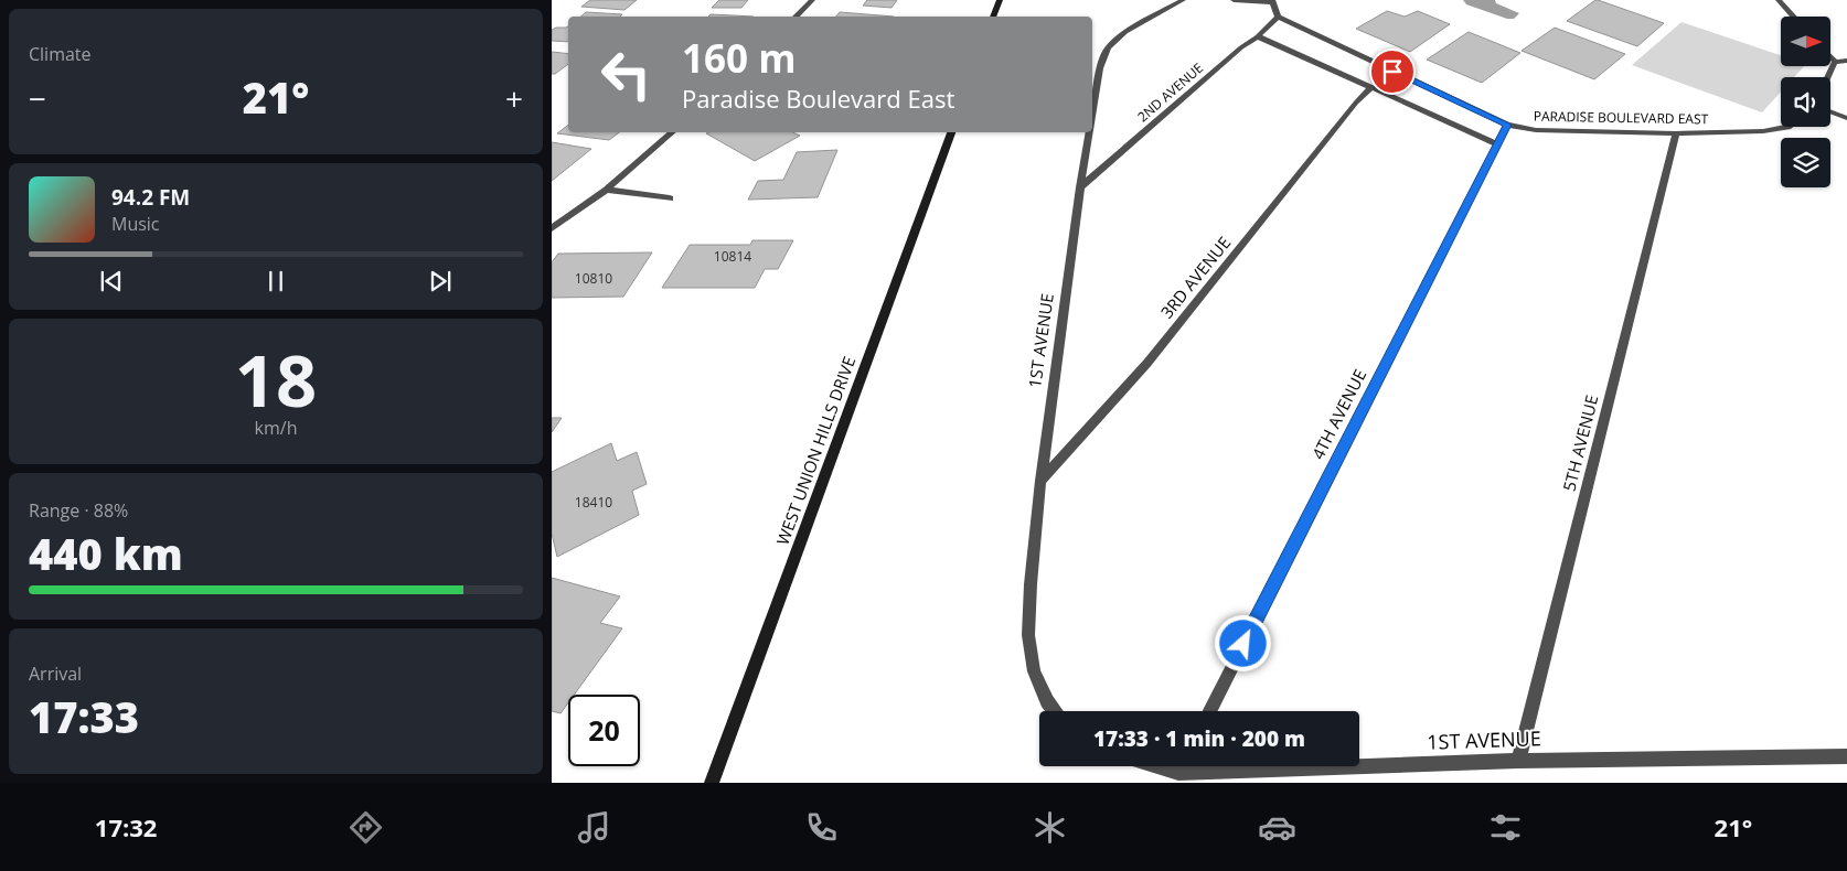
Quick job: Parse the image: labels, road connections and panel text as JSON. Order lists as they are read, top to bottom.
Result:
{
  "streets": {
    "main road": ["WEST UNION HILLS DRIVE"],
    "street": [
      "2ND AVENUE",
      "PARADISE BOULEVARD EAST",
      "3RD AVENUE",
      "1ST AVENUE",
      "4TH AVENUE",
      "5TH AVENUE"
    ]
  },
  "crossings": [
    ["2ND AVENUE", "PARADISE BOULEVARD EAST"],
    ["2ND AVENUE", "1ST AVENUE"],
    ["PARADISE BOULEVARD EAST", "4TH AVENUE"],
    ["PARADISE BOULEVARD EAST", "5TH AVENUE"],
    ["3RD AVENUE", "1ST AVENUE"],
    ["1ST AVENUE", "5TH AVENUE"]
  ],
  "house_numbers": ["10814", "10810", "18410"],
  "north": "right",
  "page": {
    "tile": [
      "Climate",
      ["18", "km/h"],
      ["Range · 88%", "440 km"],
      ["Arrival", "17:33"]
    ],
    "turn": ["160 m", "Paradise Boulevard East"],
    "heat": ["−", "21°", "+"],
    "song": ["94.2 FM", "Music"],
    "limit": "20",
    "trip": "17:33 · 1 min · 200 m",
    "tabs": ["17:32", "21°"]
  }
}
